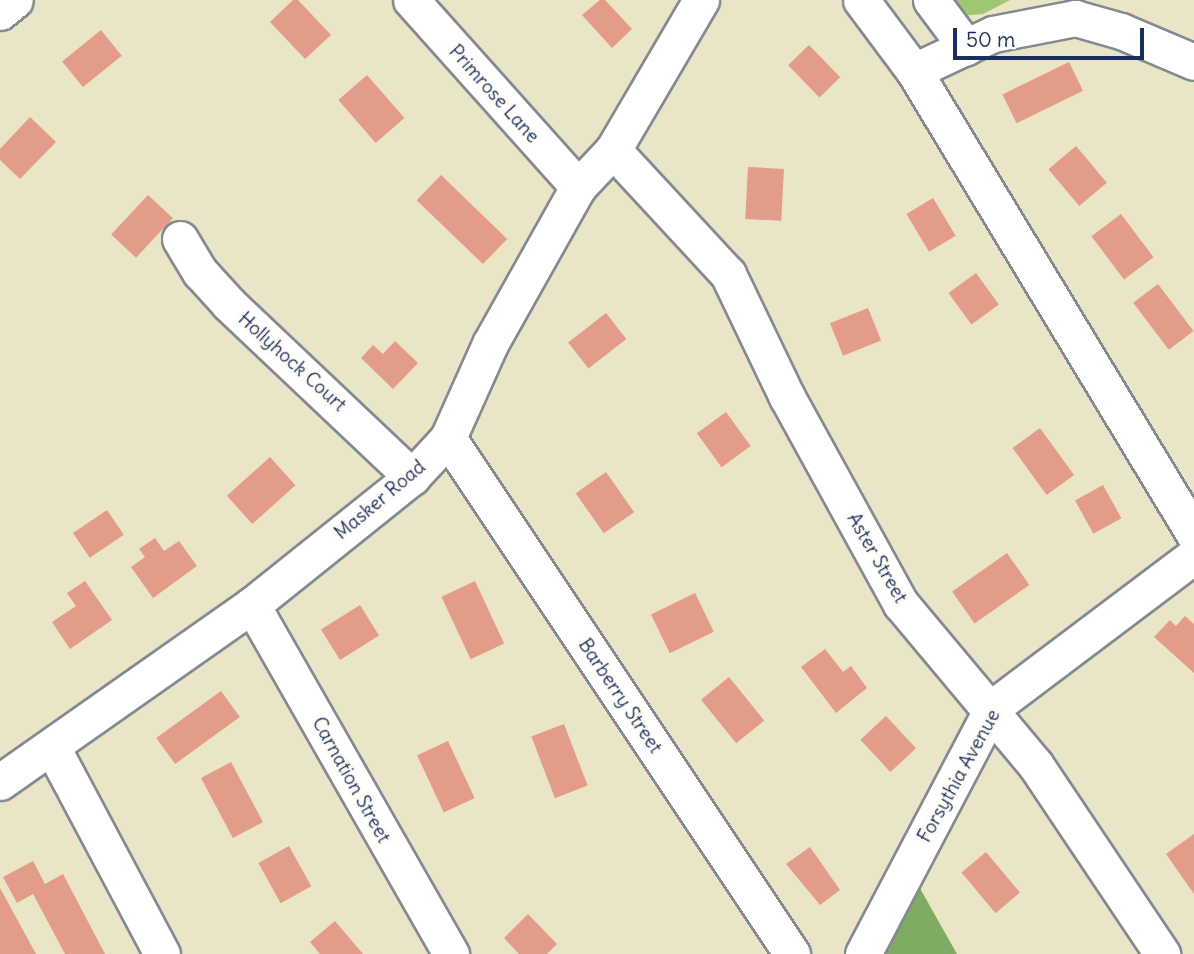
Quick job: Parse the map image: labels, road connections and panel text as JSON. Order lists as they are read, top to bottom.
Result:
{
  "streets": {
    "street": [
      "Primrose Lane",
      "Hollyhock Court",
      "Masker Road",
      "Aster Street",
      "Barberry Street",
      "Forsythia Avenue",
      "Carnation Street"
    ]
  },
  "crossings": [
    ["Primrose Lane", "Masker Road"],
    ["Hollyhock Court", "Masker Road"],
    ["Masker Road", "Aster Street"],
    ["Masker Road", "Barberry Street"],
    ["Masker Road", "Carnation Street"],
    ["Aster Street", "Forsythia Avenue"]
  ],
  "scale_bar": "50 m"
}
